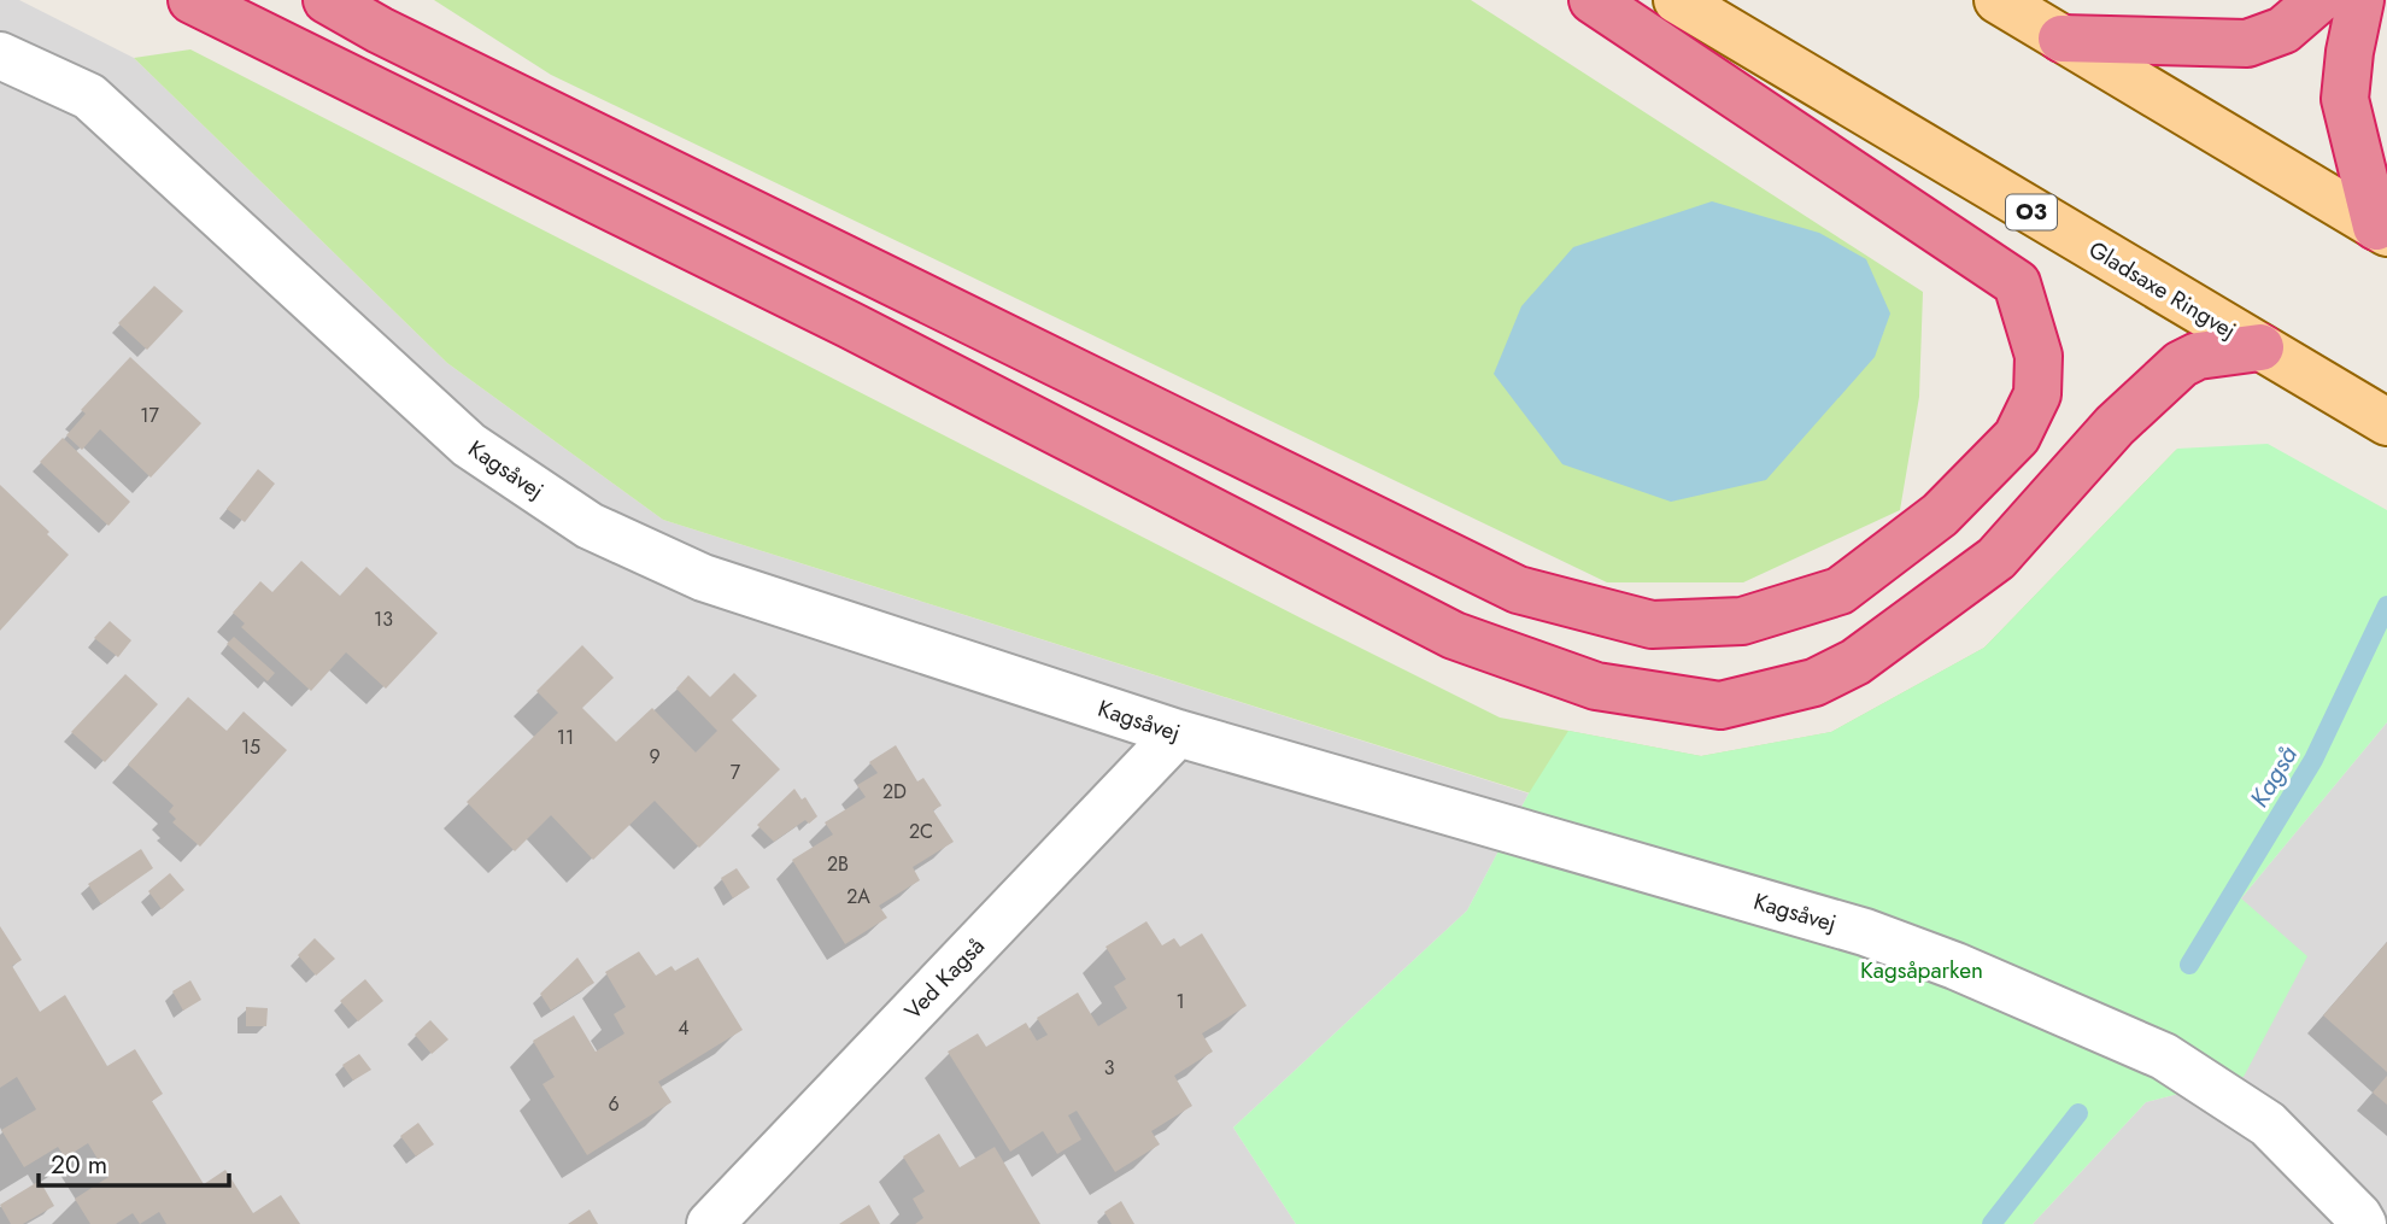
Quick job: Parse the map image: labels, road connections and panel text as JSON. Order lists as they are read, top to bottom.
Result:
{
  "streets": {
    "main road": ["O3", "Gladsaxe Ringvej"],
    "street": ["Kagsåvej", "Ved Kagså"]
  },
  "crossings": [
    ["Kagsåvej", "Ved Kagså"]
  ],
  "water": ["Kagså"],
  "parks": ["Kagsåparken"],
  "house_numbers": [
    "17",
    "13",
    "11",
    "15",
    "9",
    "7",
    "2D",
    "2C",
    "2B",
    "2A",
    "1",
    "4",
    "3",
    "6"
  ],
  "scale_bar": "20 m"
}
